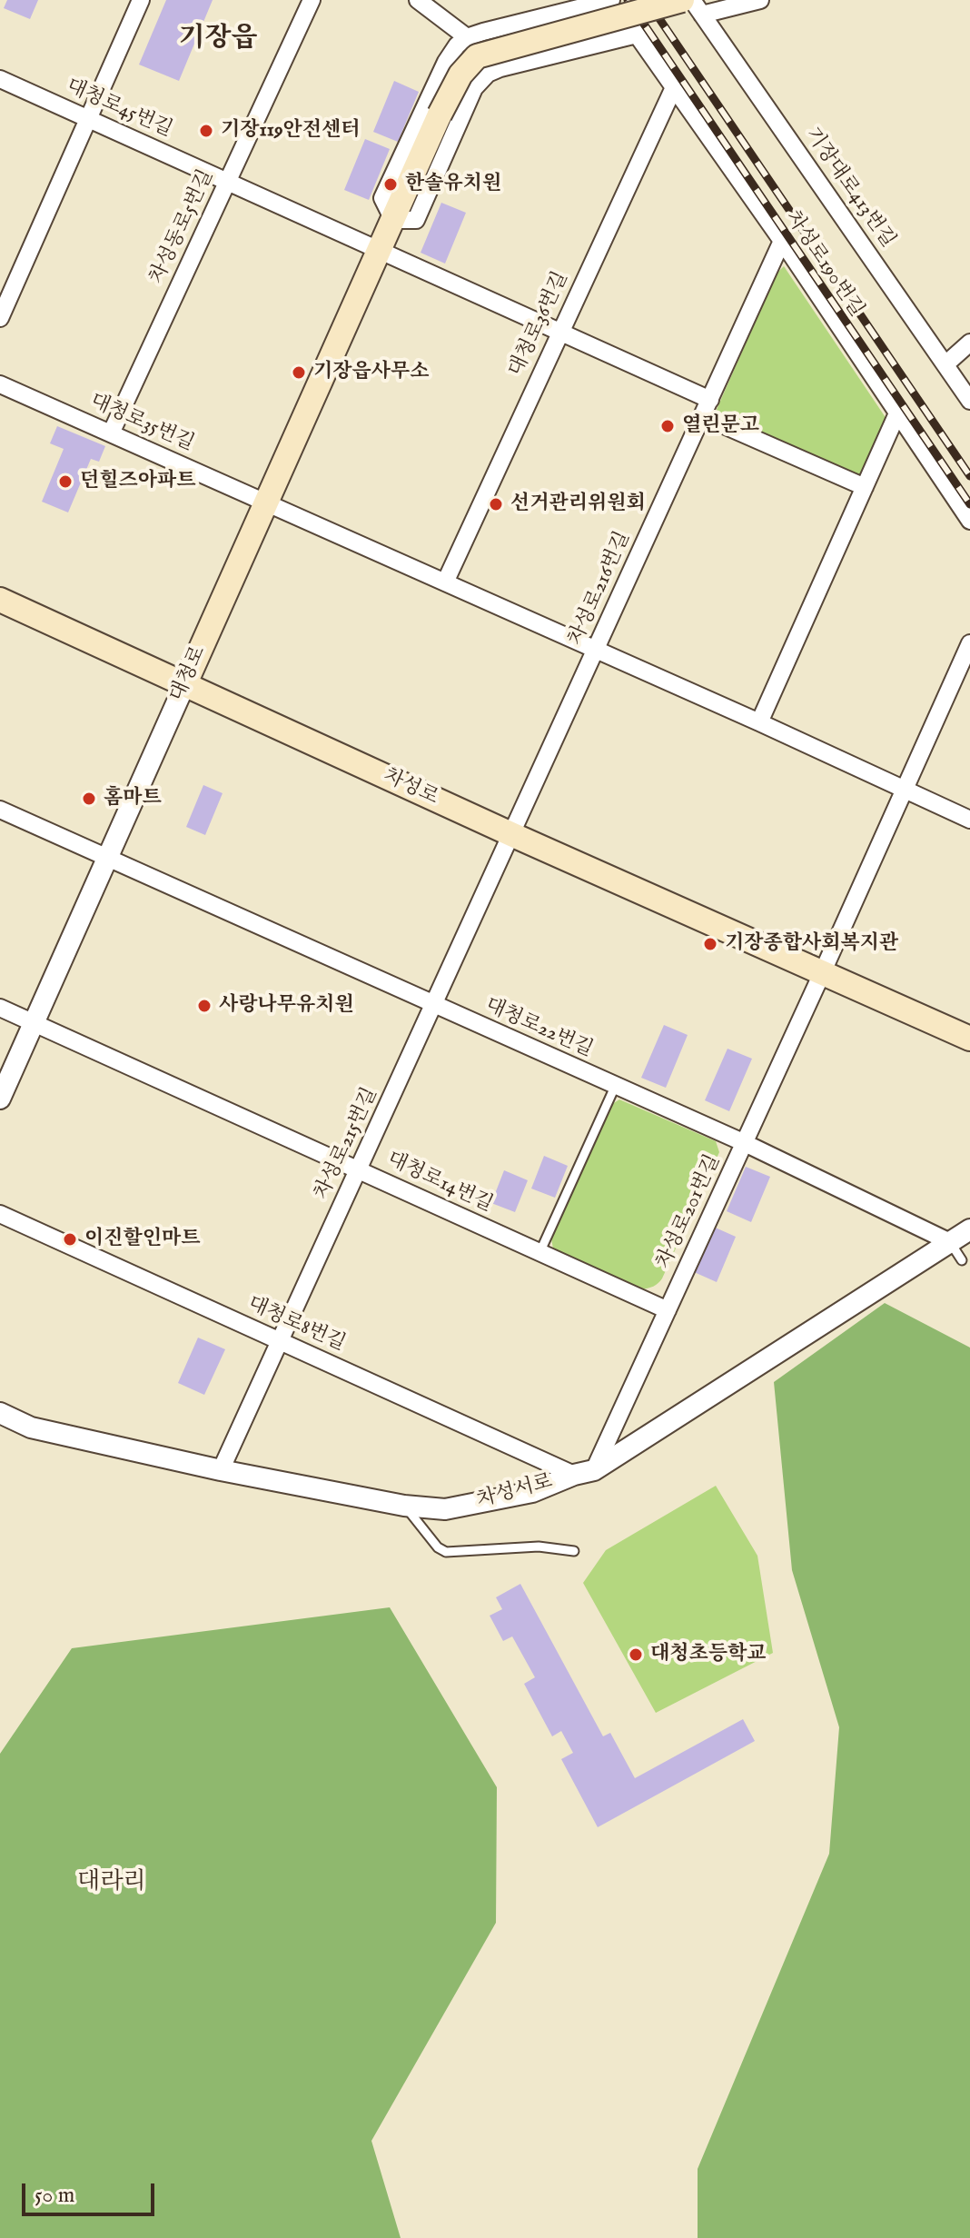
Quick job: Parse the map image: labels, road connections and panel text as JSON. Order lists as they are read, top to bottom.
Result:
{
  "streets": {
    "main road": ["대청로", "차성로"],
    "street": [
      "대청로45번길",
      "기장대로413번길",
      "차성동로5번길",
      "차성로190번길",
      "대청로36번길",
      "대청로35번길",
      "차성로216번길",
      "대청로22번길",
      "차성로215번길",
      "대청로14번길",
      "차성로201번길",
      "대청로8번길",
      "차성서로"
    ]
  },
  "crossings": [
    ["대청로45번길", "차성동로5번길"],
    ["대청로45번길", "대청로"],
    ["차성동로5번길", "대청로35번길"],
    ["차성로190번길", "대청로36번길"],
    ["차성로190번길", "차성로216번길"],
    ["대청로35번길", "대청로"],
    ["차성로216번길", "차성로"],
    ["차성로216번길", "차성로215번길"],
    ["대청로", "차성로"],
    ["대청로", "대청로22번길"],
    ["대청로", "대청로14번길"],
    ["차성로", "차성로215번길"],
    ["차성로", "차성로201번길"],
    ["대청로22번길", "차성로215번길"],
    ["대청로22번길", "차성로201번길"],
    ["대청로22번길", "차성서로"],
    ["차성로215번길", "대청로14번길"],
    ["차성로215번길", "대청로8번길"],
    ["차성로215번길", "차성서로"],
    ["대청로14번길", "차성로201번길"],
    ["차성로201번길", "차성서로"],
    ["대청로8번길", "차성서로"]
  ],
  "districts": ["기장읍", "대라리"],
  "places": [
    "기장119안전센터",
    "한솔유치원",
    "기장읍사무소",
    "열린문고",
    "던힐즈아파트",
    "선거관리위원회",
    "홈마트",
    "기장종합사회복지관",
    "사랑나무유치원",
    "이진할인마트",
    "대청초등학교"
  ],
  "scale_bar": "50 m"
}
